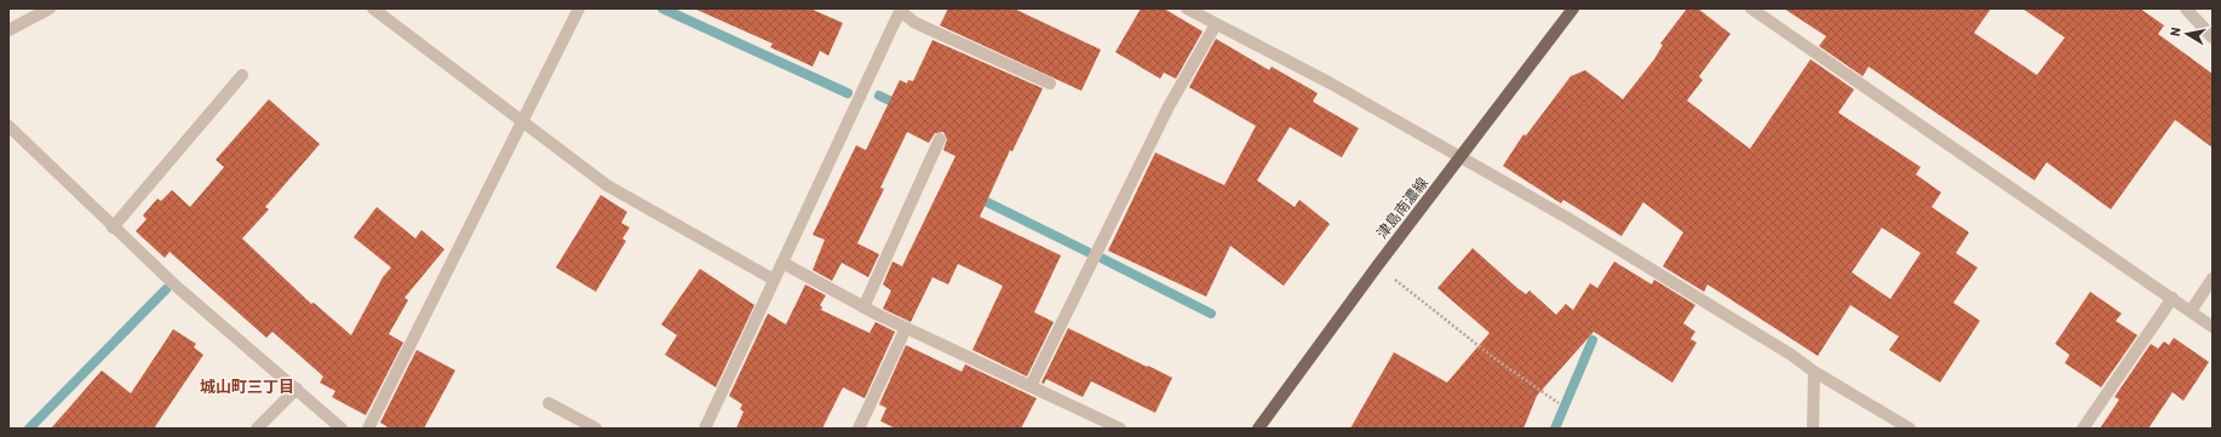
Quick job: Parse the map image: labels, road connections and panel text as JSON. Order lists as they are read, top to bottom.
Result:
{
  "streets": {
    "main road": ["津島南濃線"]
  },
  "districts": ["城山町三丁目"],
  "north": "left"
}
